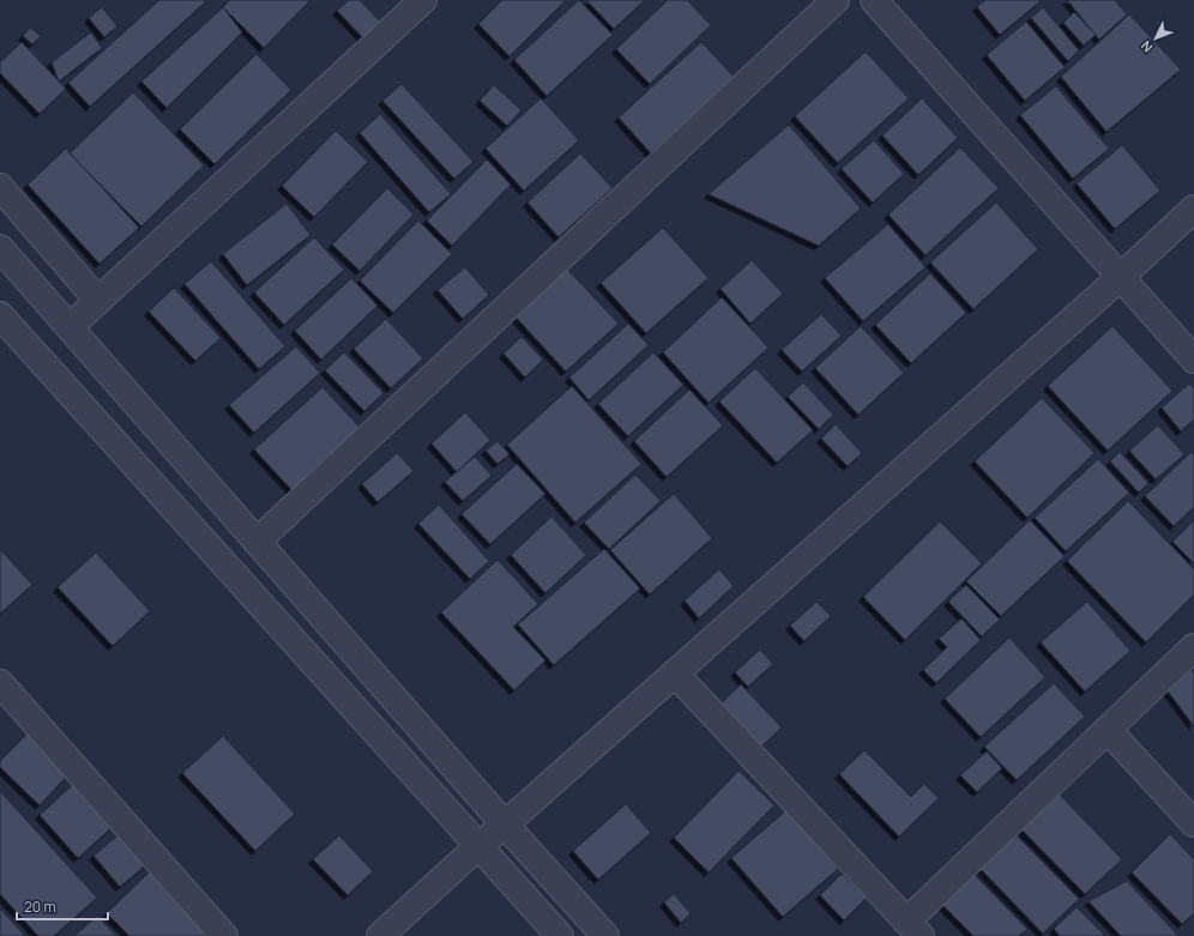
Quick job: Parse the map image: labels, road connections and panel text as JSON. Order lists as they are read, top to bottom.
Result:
{
  "scale_bar": "20 m",
  "north": "bottom left"
}
